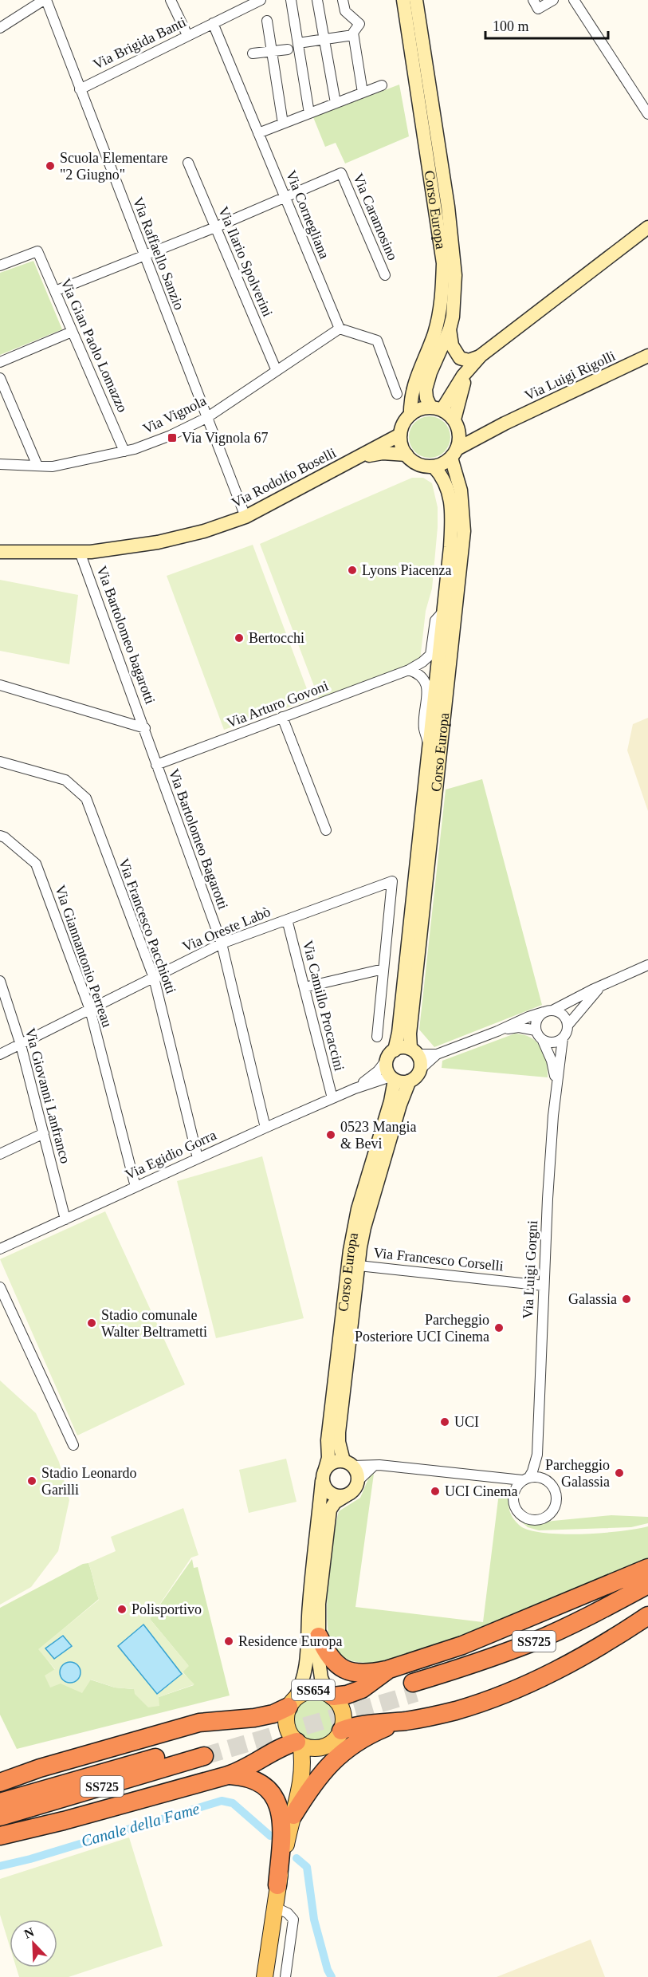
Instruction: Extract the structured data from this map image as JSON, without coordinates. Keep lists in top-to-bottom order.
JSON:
{
  "streets": {
    "highway": ["SS725"],
    "main road": [
      "Corso Europa",
      "Via Luigi Rigolli",
      "Via Rodolfo Boselli",
      "SS654"
    ],
    "street": [
      "Via Brigida Banti",
      "Via Cornegliana",
      "Via Caramosino",
      "Via Raffaello Sanzio",
      "Via Ilario Spolverini",
      "Via Gian Paolo Lomazzo",
      "Via Vignola",
      "Via Bartolomeo bagarotti",
      "Via Arturo Govoni",
      "Via Bartolomeo Bagarotti",
      "Via Francesco Pacchiotti",
      "Via Oreste Labò",
      "Via Giannantonio Perreau",
      "Via Camillo Procaccini",
      "Via Giovanni Lanfranco",
      "Via Egidio Gorra",
      "Via Francesco Corselli",
      "Via Luigi Gorgni"
    ]
  },
  "crossings": [
    ["Via Brigida Banti", "Via Cornegliana"],
    ["Via Brigida Banti", "Via Raffaello Sanzio"],
    ["Corso Europa", "Via Luigi Rigolli"],
    ["Corso Europa", "Via Rodolfo Boselli"],
    ["Corso Europa", "Via Arturo Govoni"],
    ["Corso Europa", "Via Egidio Gorra"],
    ["Corso Europa", "Via Francesco Corselli"],
    ["Corso Europa", "SS654"],
    ["Via Cornegliana", "Via Caramosino"],
    ["Via Cornegliana", "Via Vignola"],
    ["Via Raffaello Sanzio", "Via Vignola"],
    ["Via Raffaello Sanzio", "Via Rodolfo Boselli"],
    ["Via Ilario Spolverini", "Via Vignola"],
    ["Via Gian Paolo Lomazzo", "Via Vignola"],
    ["Via Luigi Rigolli", "Via Rodolfo Boselli"],
    ["Via Rodolfo Boselli", "Via Bartolomeo bagarotti"],
    ["Via Bartolomeo bagarotti", "Via Bartolomeo Bagarotti"],
    ["Via Arturo Govoni", "Via Bartolomeo Bagarotti"],
    ["Via Bartolomeo Bagarotti", "Via Oreste Labò"],
    ["Via Bartolomeo Bagarotti", "Via Egidio Gorra"],
    ["Via Francesco Pacchiotti", "Via Oreste Labò"],
    ["Via Francesco Pacchiotti", "Via Egidio Gorra"],
    ["Via Oreste Labò", "Via Giannantonio Perreau"],
    ["Via Oreste Labò", "Via Camillo Procaccini"],
    ["Via Oreste Labò", "Via Giovanni Lanfranco"],
    ["Via Giannantonio Perreau", "Via Egidio Gorra"],
    ["Via Camillo Procaccini", "Via Egidio Gorra"],
    ["Via Giovanni Lanfranco", "Via Egidio Gorra"],
    ["Via Francesco Corselli", "Via Luigi Gorgni"]
  ],
  "water": ["Canale della Fame"],
  "places": {
    "other": [
      "Scuola Elementare \"2 Giugno\"",
      "Lyons Piacenza",
      "Bertocchi",
      "0523 Mangia & Bevi",
      "Galassia",
      "Stadio comunale Walter Beltrametti",
      "Parcheggio Posteriore UCI Cinema",
      "UCI",
      "Parcheggio Galassia",
      "Stadio Leonardo Garilli",
      "UCI Cinema",
      "Polisportivo",
      "Residence Europa"
    ],
    "transit": ["Via Vignola 67"]
  },
  "scale_bar": "100 m",
  "north": "top left"
}
